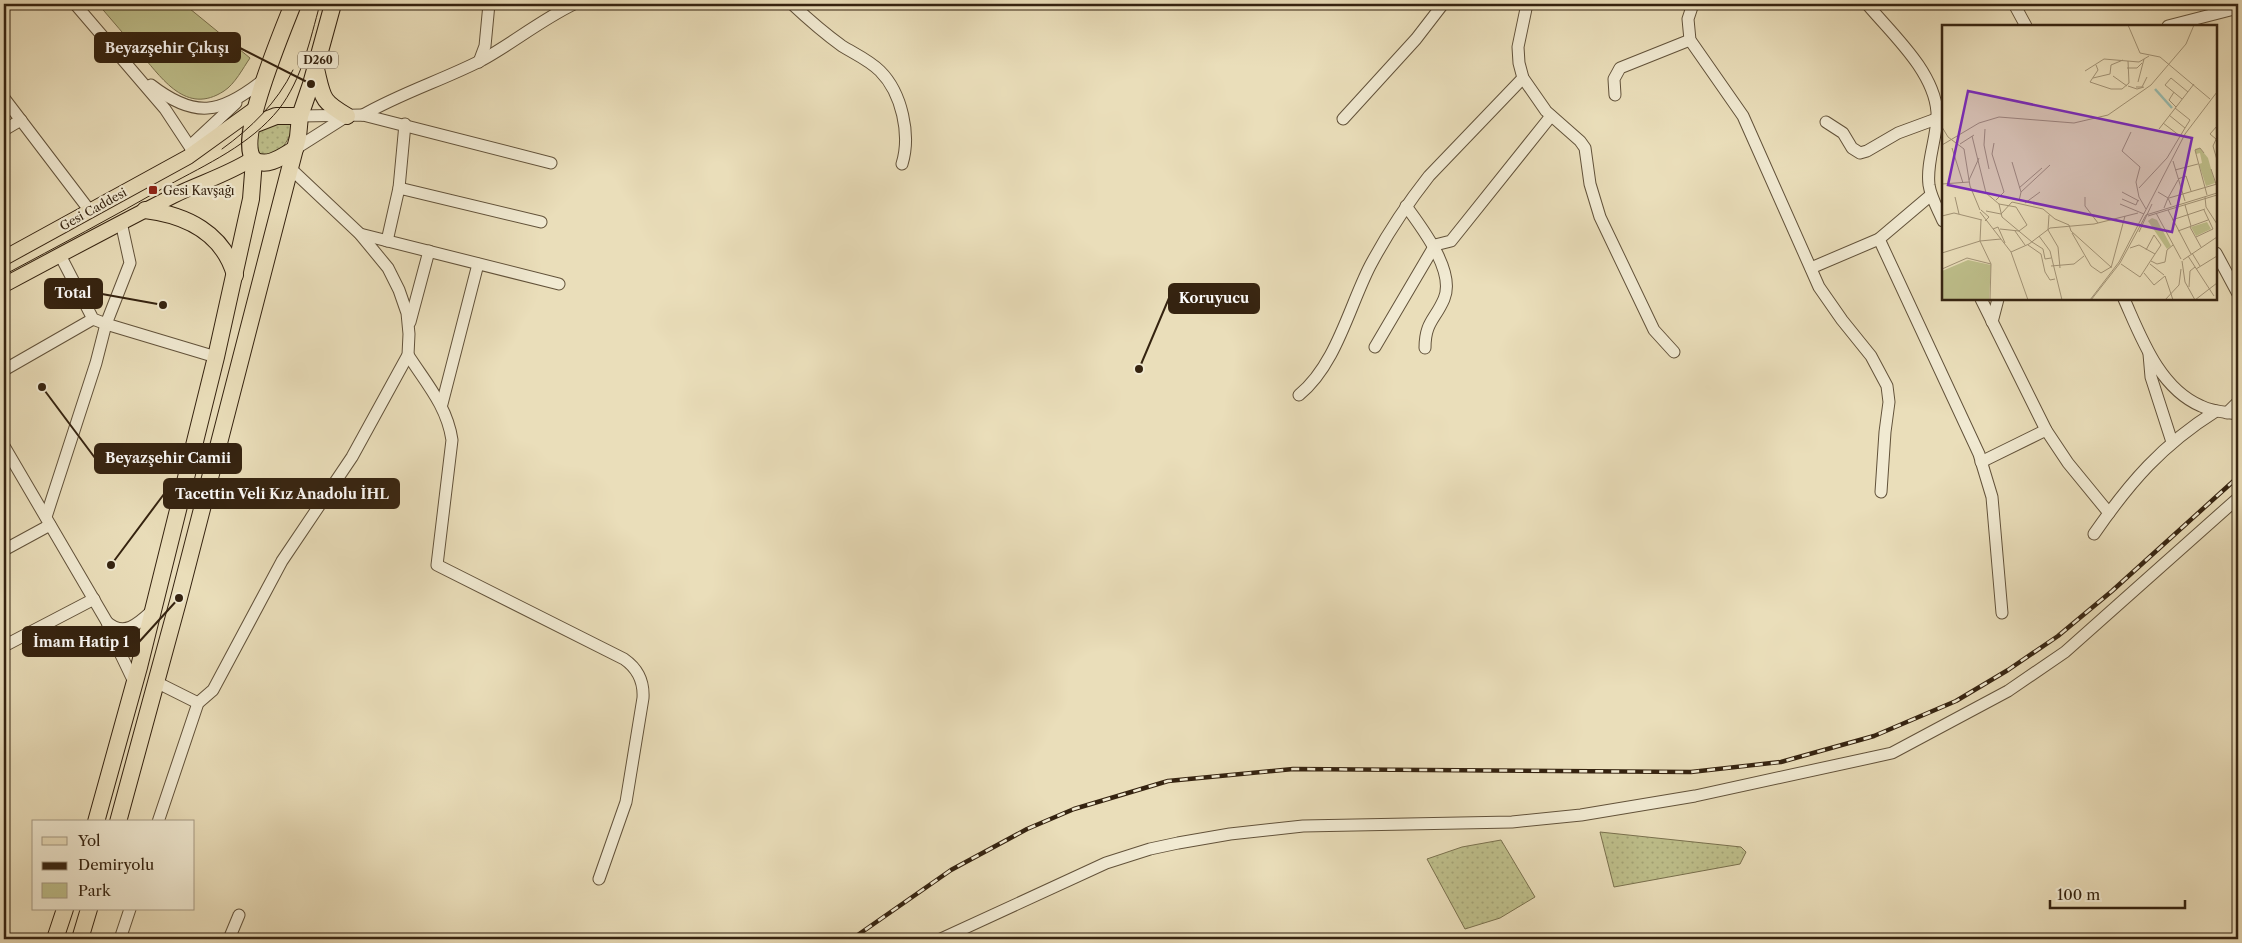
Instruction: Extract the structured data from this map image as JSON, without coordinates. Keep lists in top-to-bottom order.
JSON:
{
  "streets": {
    "highway": ["D260"],
    "main road": ["Gesi Caddesi"]
  },
  "places": {
    "other": [
      "Beyazşehir Çıkışı",
      "Total",
      "Koruyucu",
      "Beyazşehir Camii",
      "Tacettin Veli Kız Anadolu İHL",
      "İmam Hatip 1"
    ],
    "transit": ["Gesi Kavşağı"]
  },
  "legend": ["Yol", "Demiryolu", "Park"],
  "scale_bar": "100 m"
}
